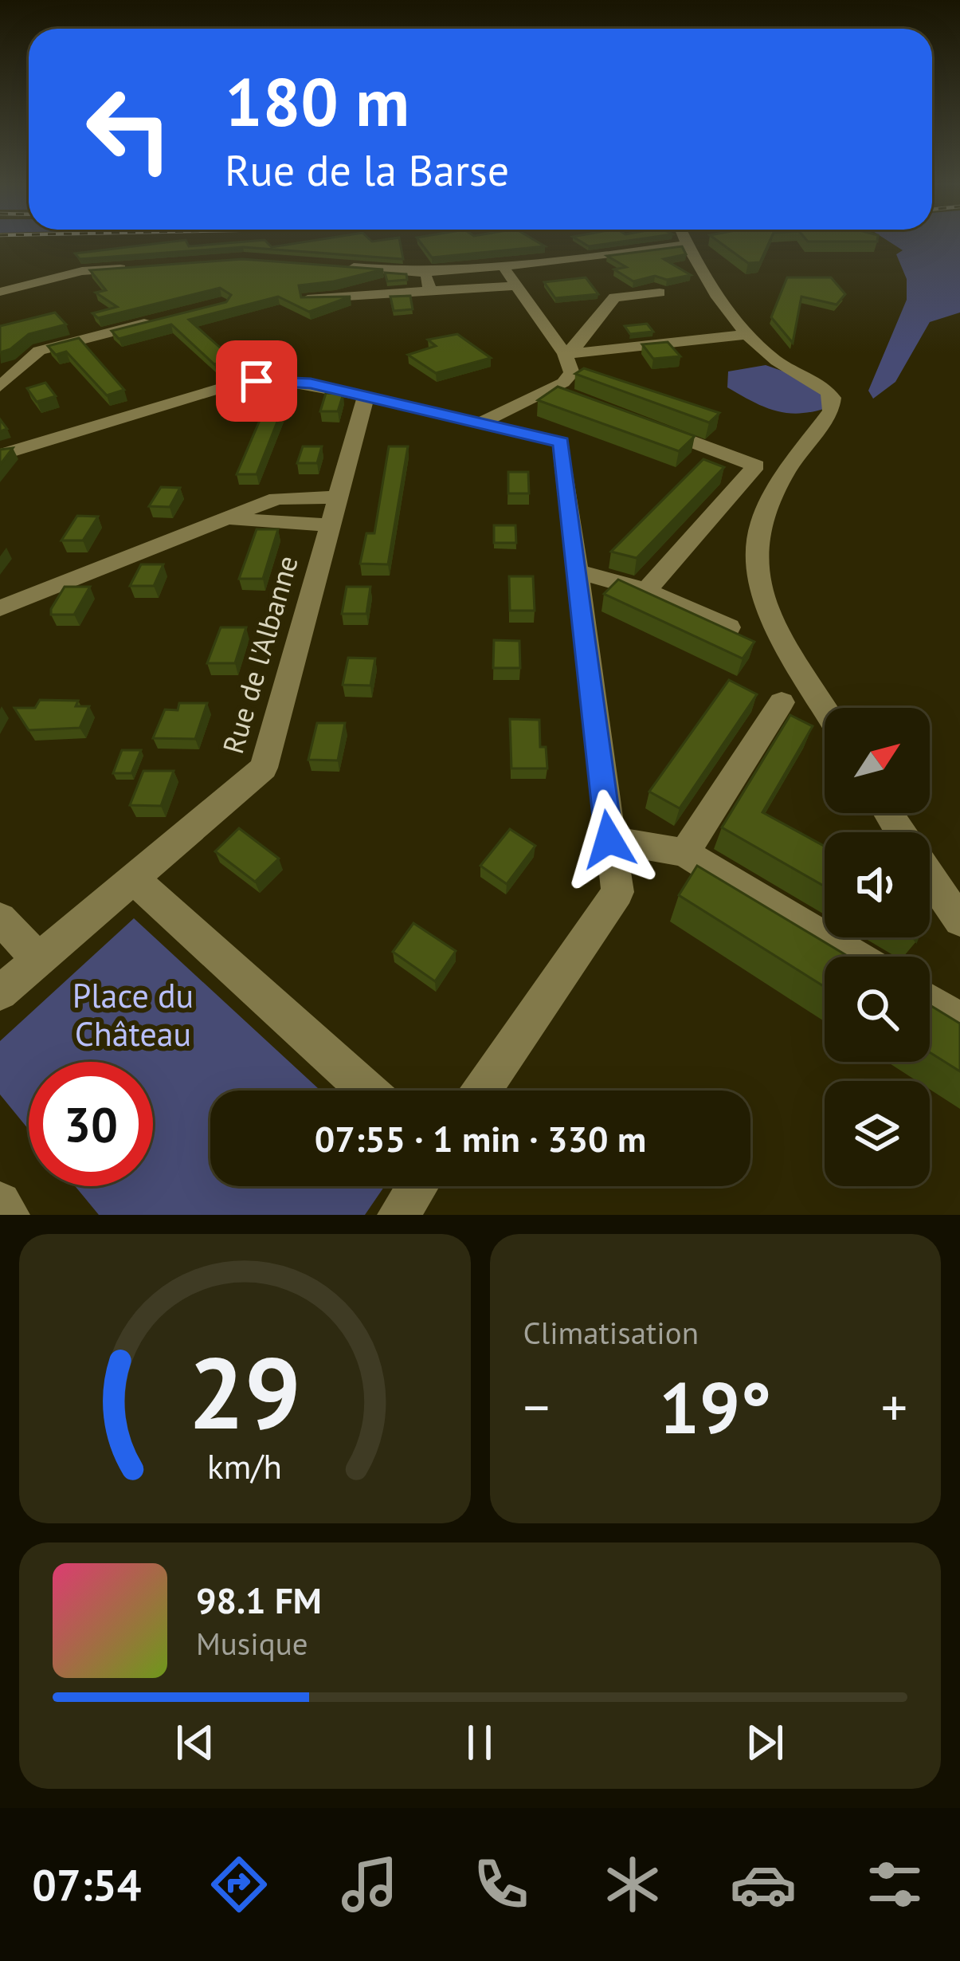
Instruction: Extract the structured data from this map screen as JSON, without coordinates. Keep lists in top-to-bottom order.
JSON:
{
  "streets": {
    "street": ["Rue de l'Albanne"]
  },
  "parks": ["Place du Château"],
  "north": "top right",
  "page": {
    "turn": ["180 m", "Rue de la Barse"],
    "limit": "30",
    "trip": "07:55 · 1 min · 330 m",
    "tile": "Climatisation",
    "heat": ["−", "19°", "+"],
    "song": ["98.1 FM", "Musique"],
    "tabs": "07:54",
    "gauge": ["29", "km/h"]
  }
}
